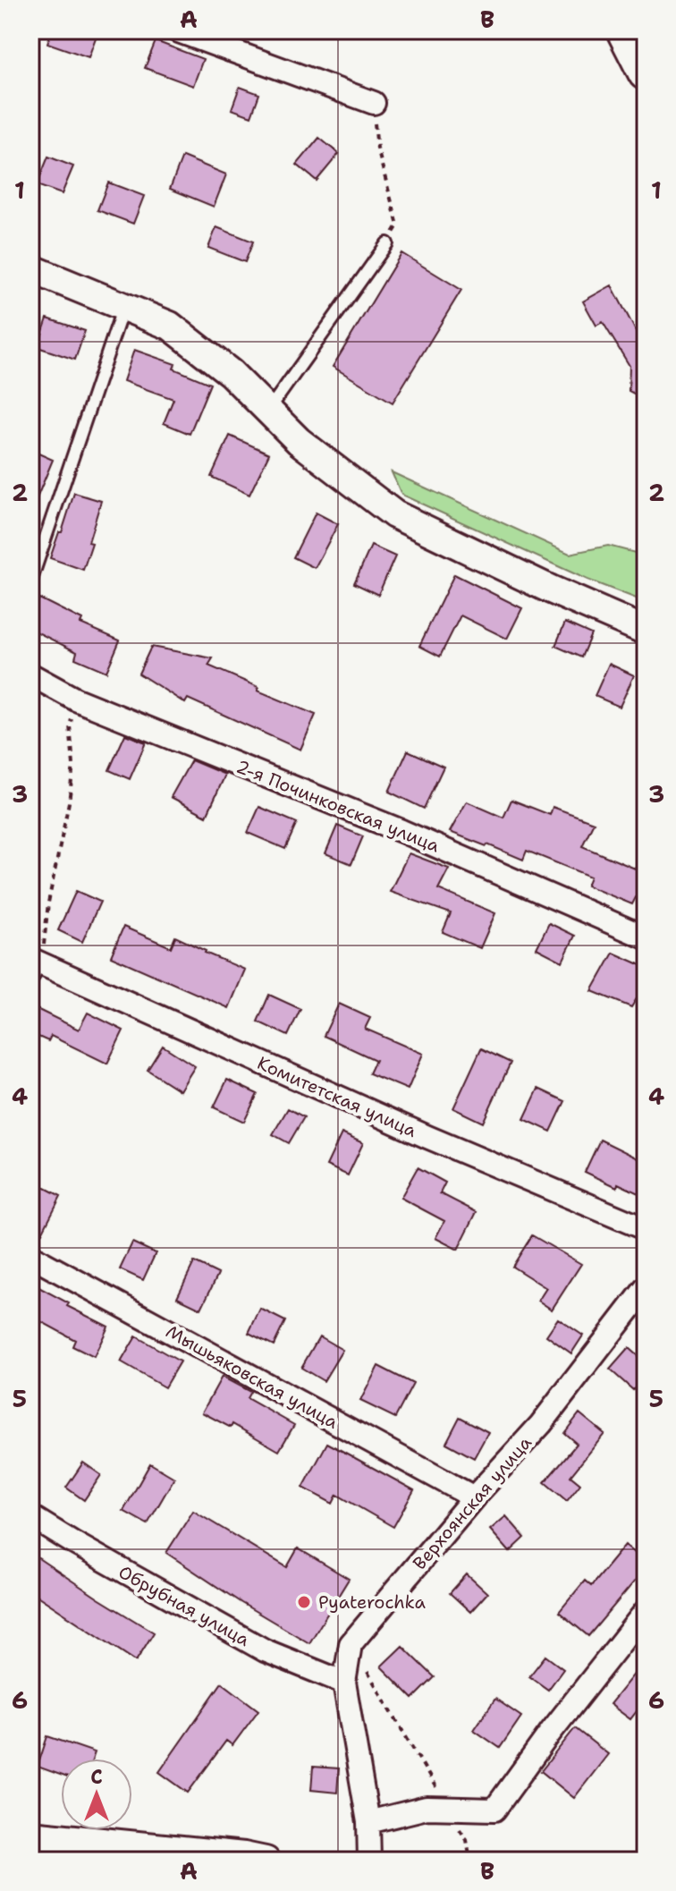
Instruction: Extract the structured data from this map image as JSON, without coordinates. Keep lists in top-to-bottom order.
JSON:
{
  "streets": {
    "street": [
      "2-я Починковская улица",
      "Комитетская улица",
      "Мышьяковская улица",
      "Верхоянская улица",
      "Обрубная улица"
    ]
  },
  "crossings": [
    ["Мышьяковская улица", "Верхоянская улица"]
  ],
  "places": ["Pyaterochka"],
  "north": "top",
  "grid": {
    "columns": ["A", "B"],
    "rows": [
      "1",
      "2",
      "3",
      "4",
      "5",
      "6"
    ]
  }
}
